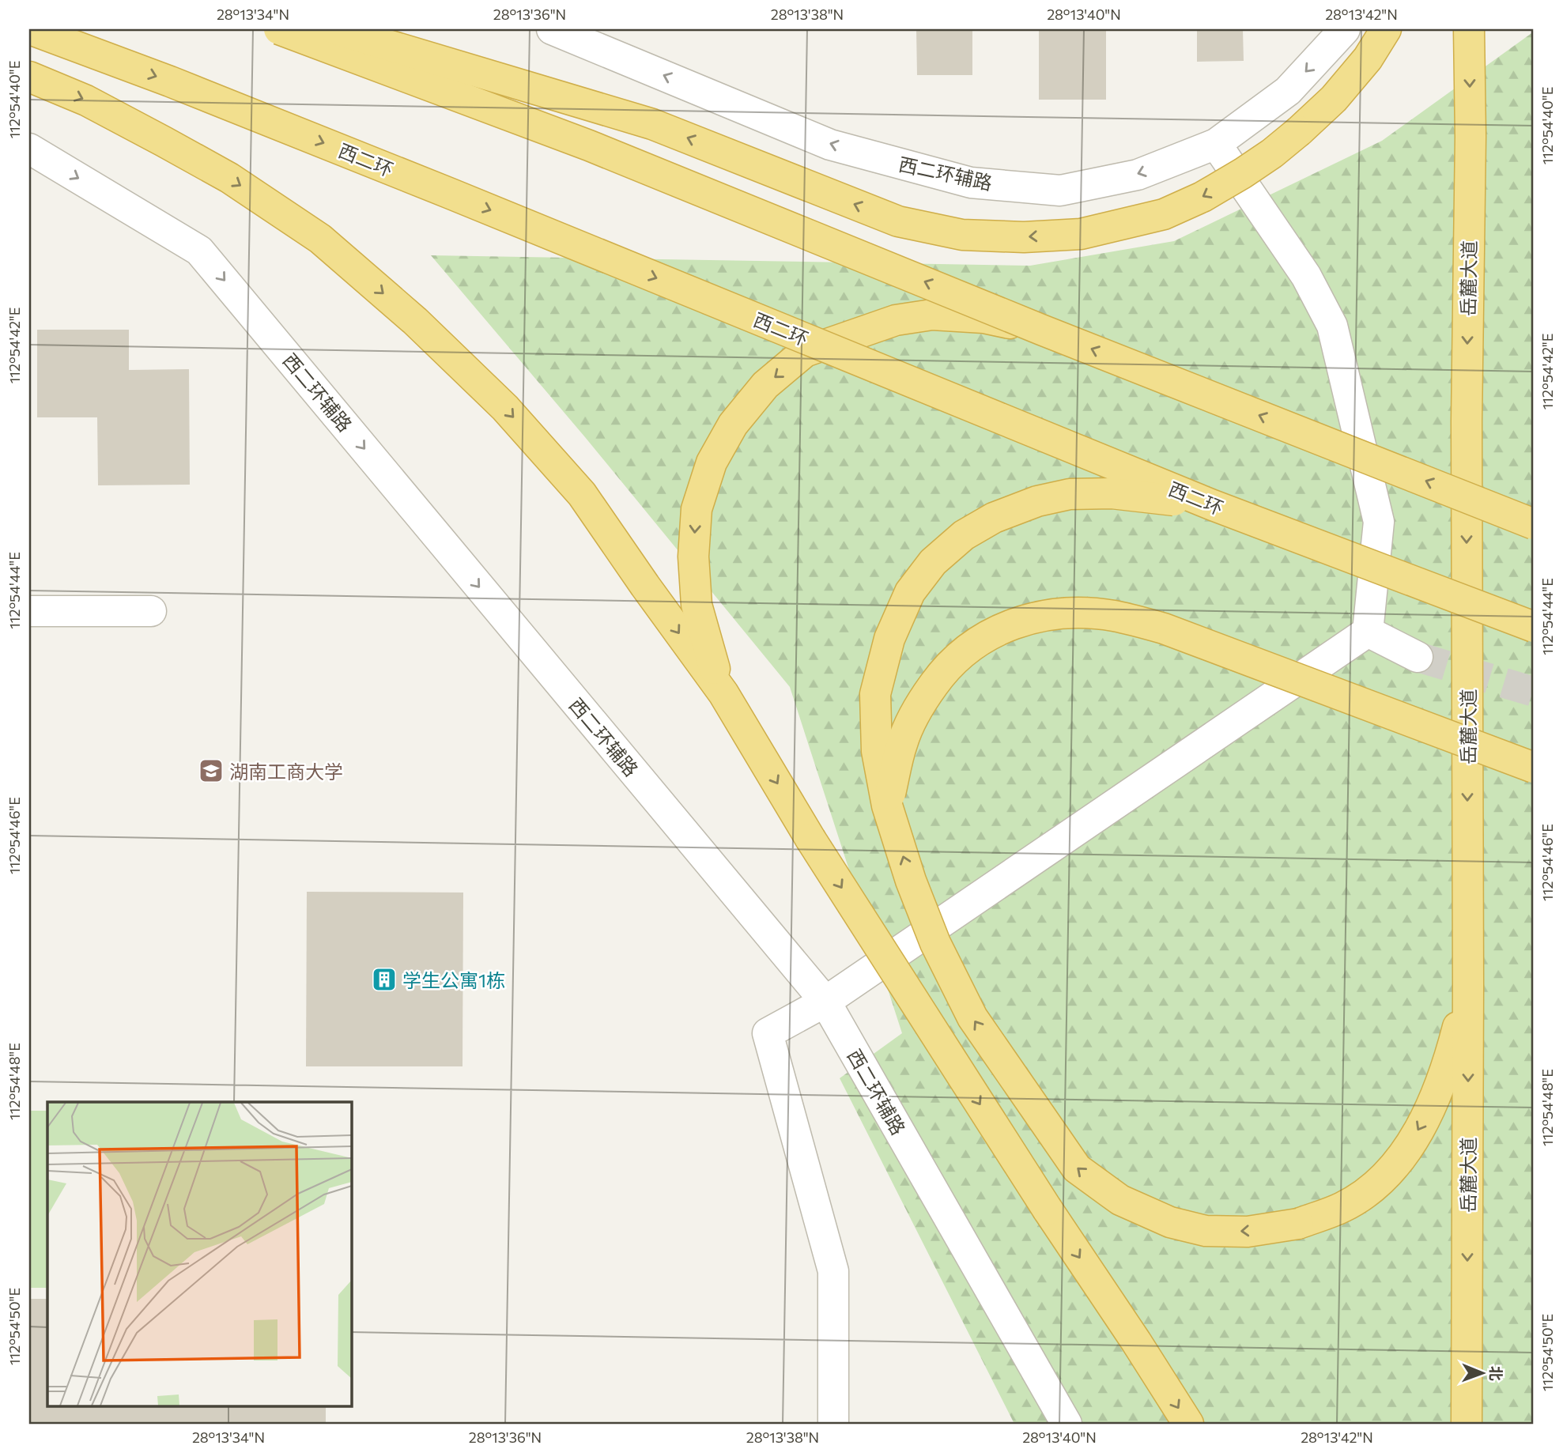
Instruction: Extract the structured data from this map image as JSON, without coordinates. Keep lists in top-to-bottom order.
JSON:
{
  "streets": {
    "highway": ["西二环", "岳麓大道"],
    "street": ["西二环辅路"]
  },
  "one_way": ["岳麓大道"],
  "places": {
    "school or university": ["湖南工商大学"],
    "building": ["学生公寓1栋"]
  },
  "north": "right",
  "coordinates": [
    "28°13'34\"N",
    "28°13'36\"N",
    "28°13'38\"N",
    "28°13'40\"N",
    "28°13'42\"N",
    "112°54'40\"E",
    "112°54'42\"E",
    "112°54'44\"E",
    "112°54'46\"E",
    "112°54'48\"E",
    "112°54'50\"E"
  ]
}
